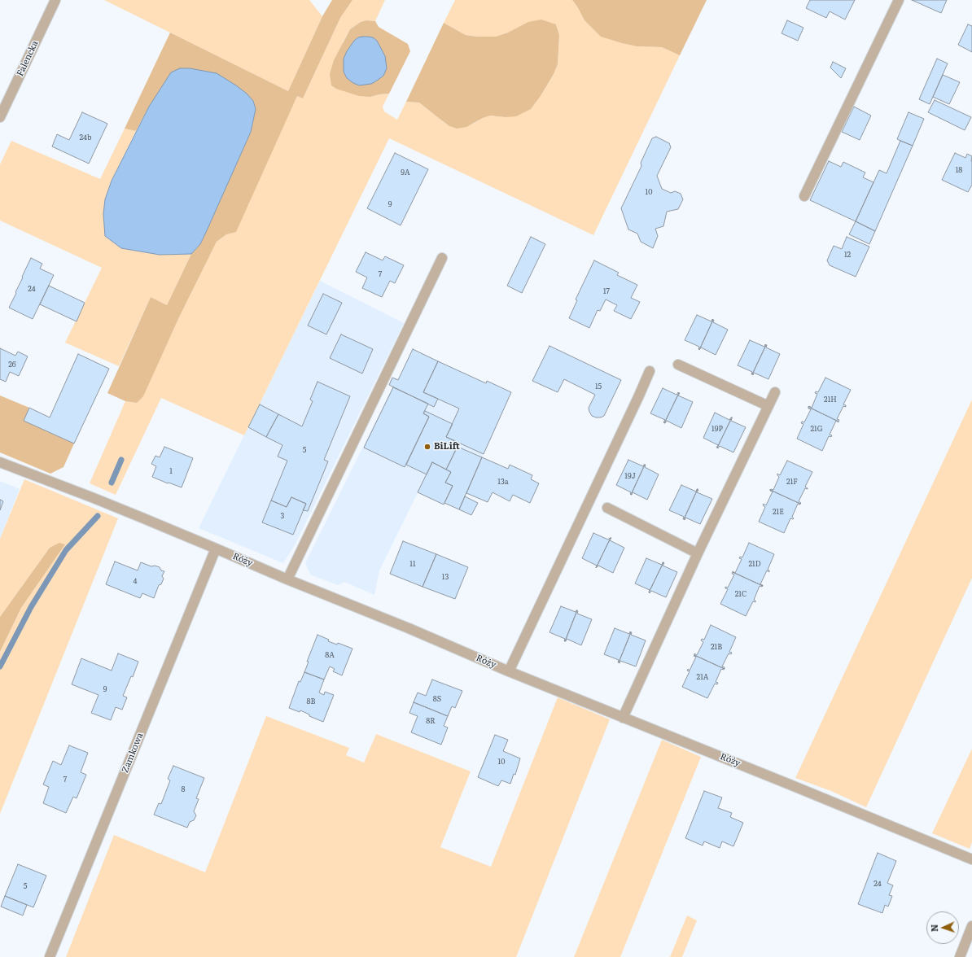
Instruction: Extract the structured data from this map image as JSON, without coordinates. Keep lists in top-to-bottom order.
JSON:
{
  "streets": {
    "street": ["Falencka", "Róży", "Zamkowa"]
  },
  "crossings": [
    ["Róży", "Zamkowa"]
  ],
  "places": ["BiLift"],
  "house_numbers": [
    "24b",
    "18",
    "9A",
    "10",
    "9",
    "12",
    "7",
    "24",
    "17",
    "26",
    "15",
    "21H",
    "19P",
    "21G",
    "5",
    "1",
    "19J",
    "13a",
    "21F",
    "21E",
    "3",
    "11",
    "21D",
    "13",
    "4",
    "21C",
    "21B",
    "8A",
    "21A",
    "9",
    "8S",
    "8B",
    "8R",
    "10",
    "7",
    "8",
    "24",
    "5"
  ],
  "north": "left"
}
